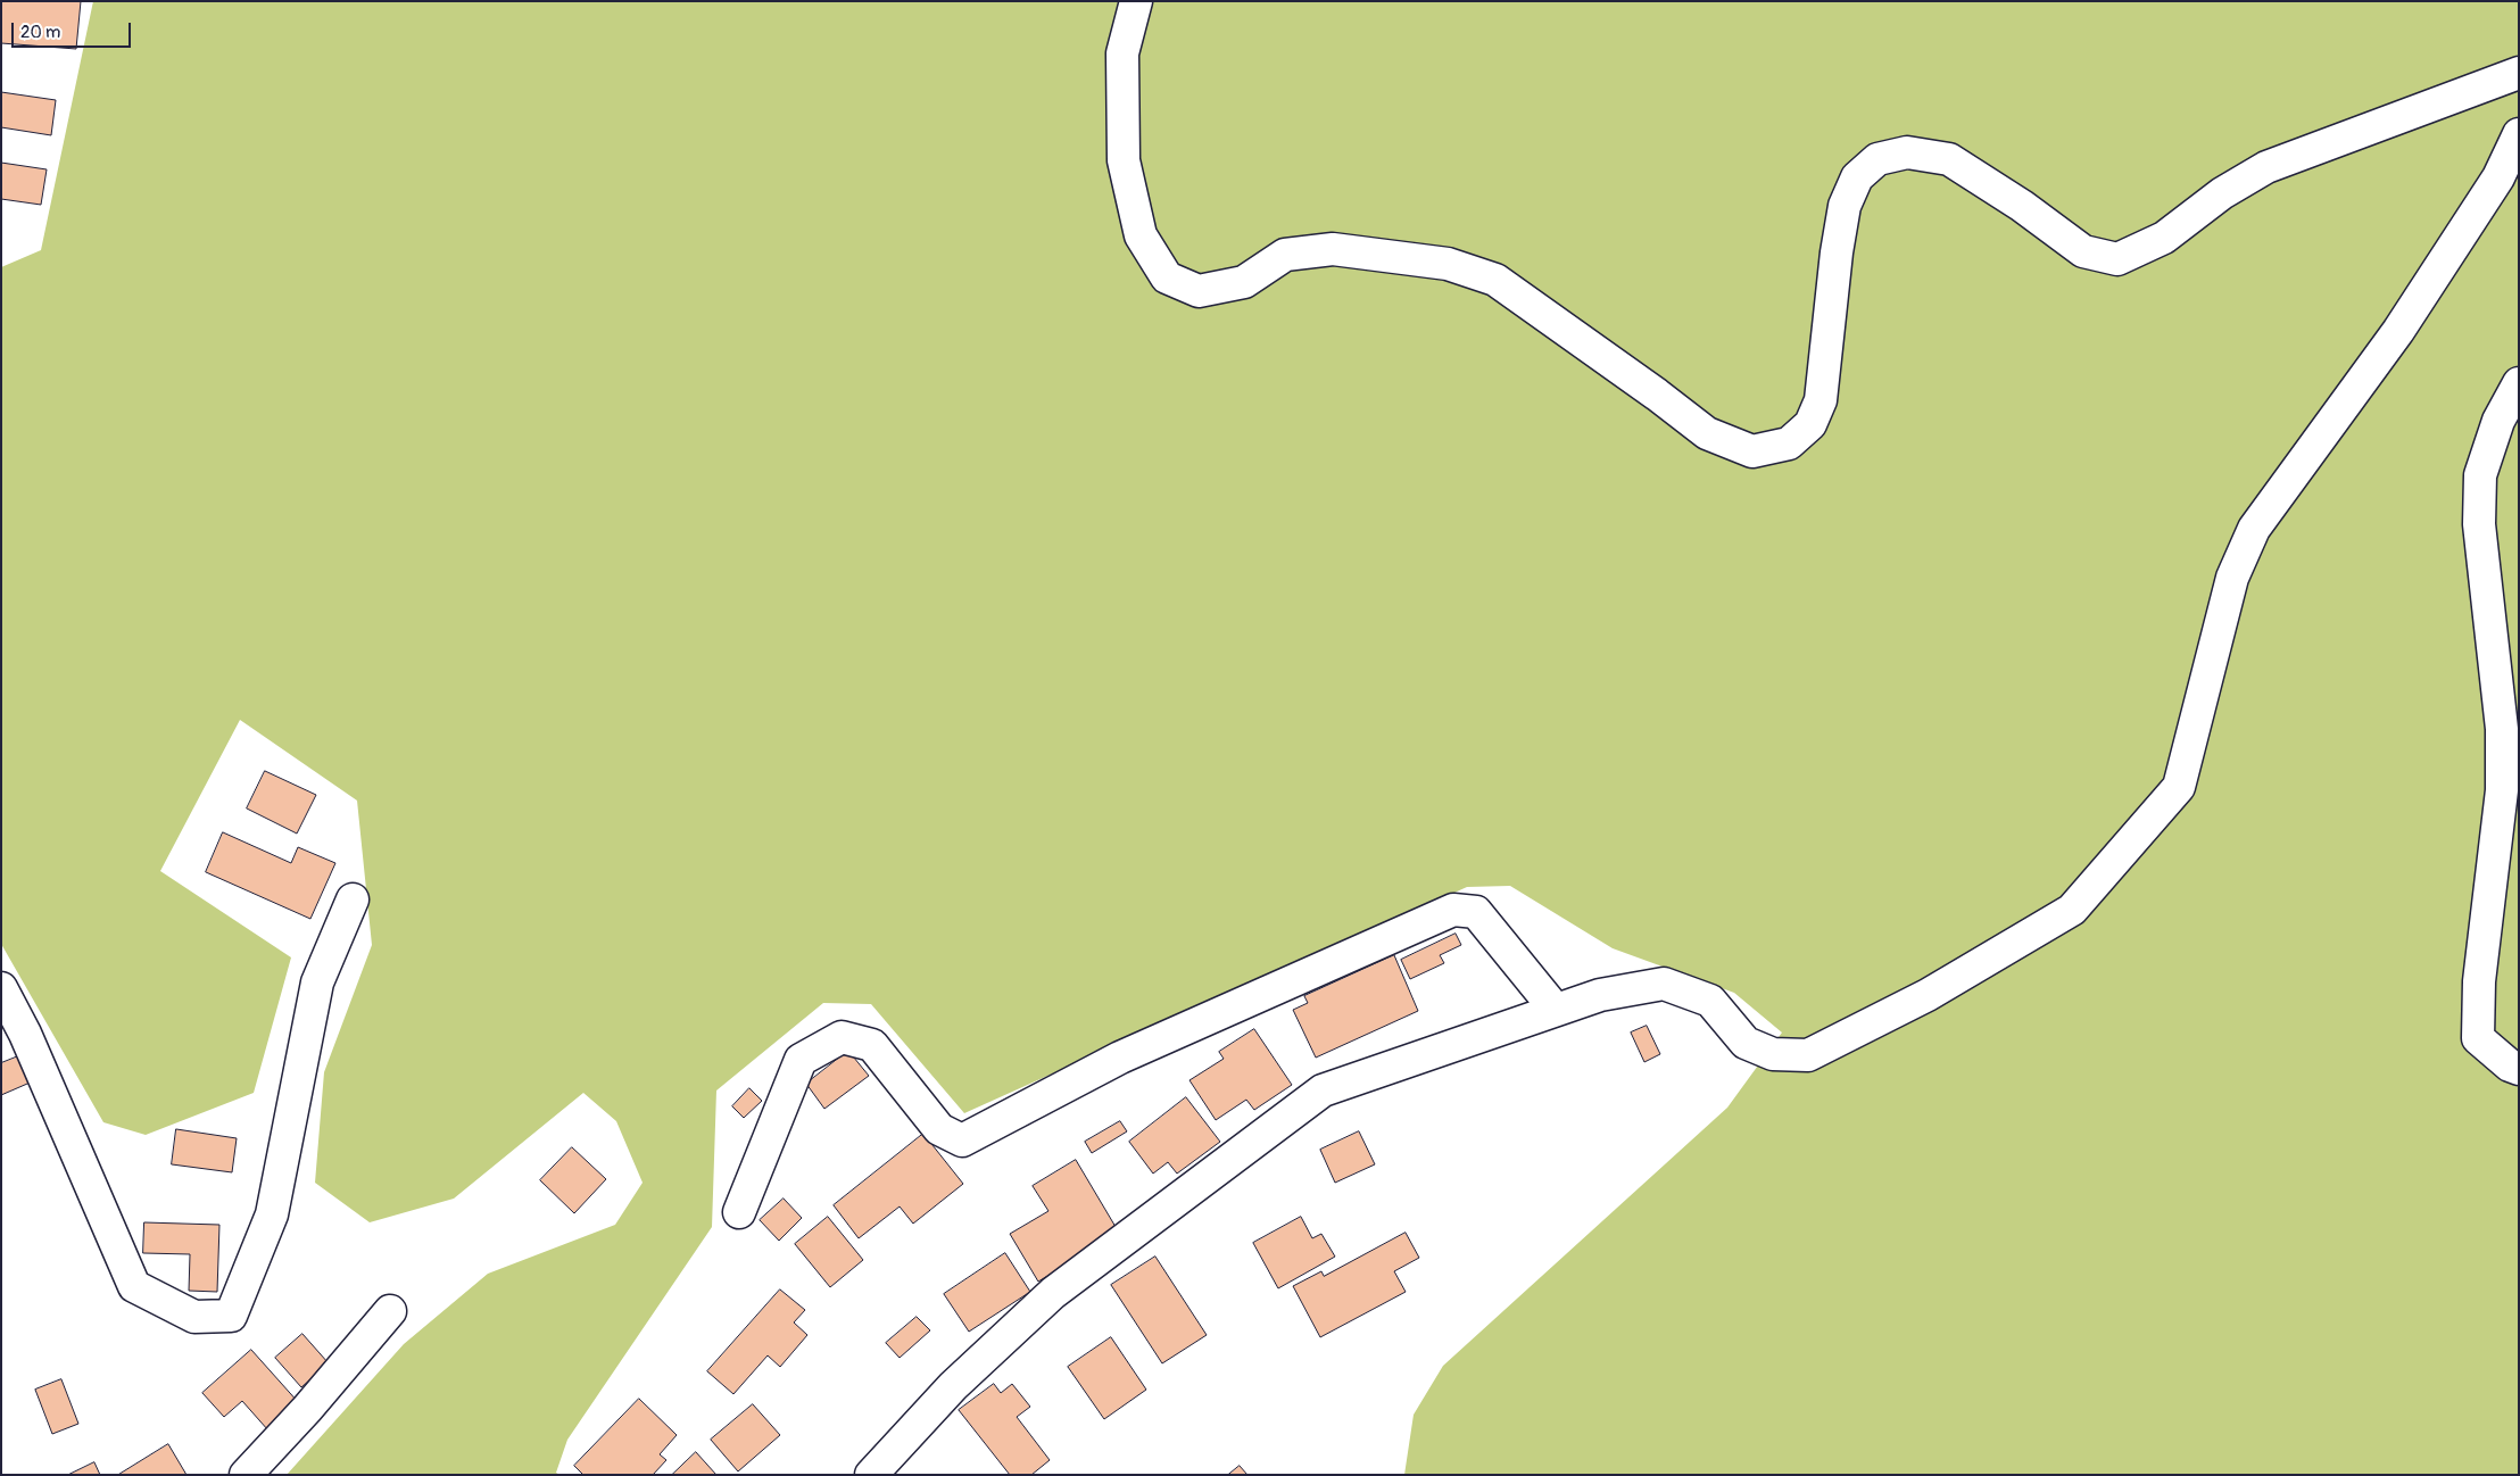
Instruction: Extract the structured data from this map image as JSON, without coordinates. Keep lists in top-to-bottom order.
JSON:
{
  "scale_bar": "20 m"
}
